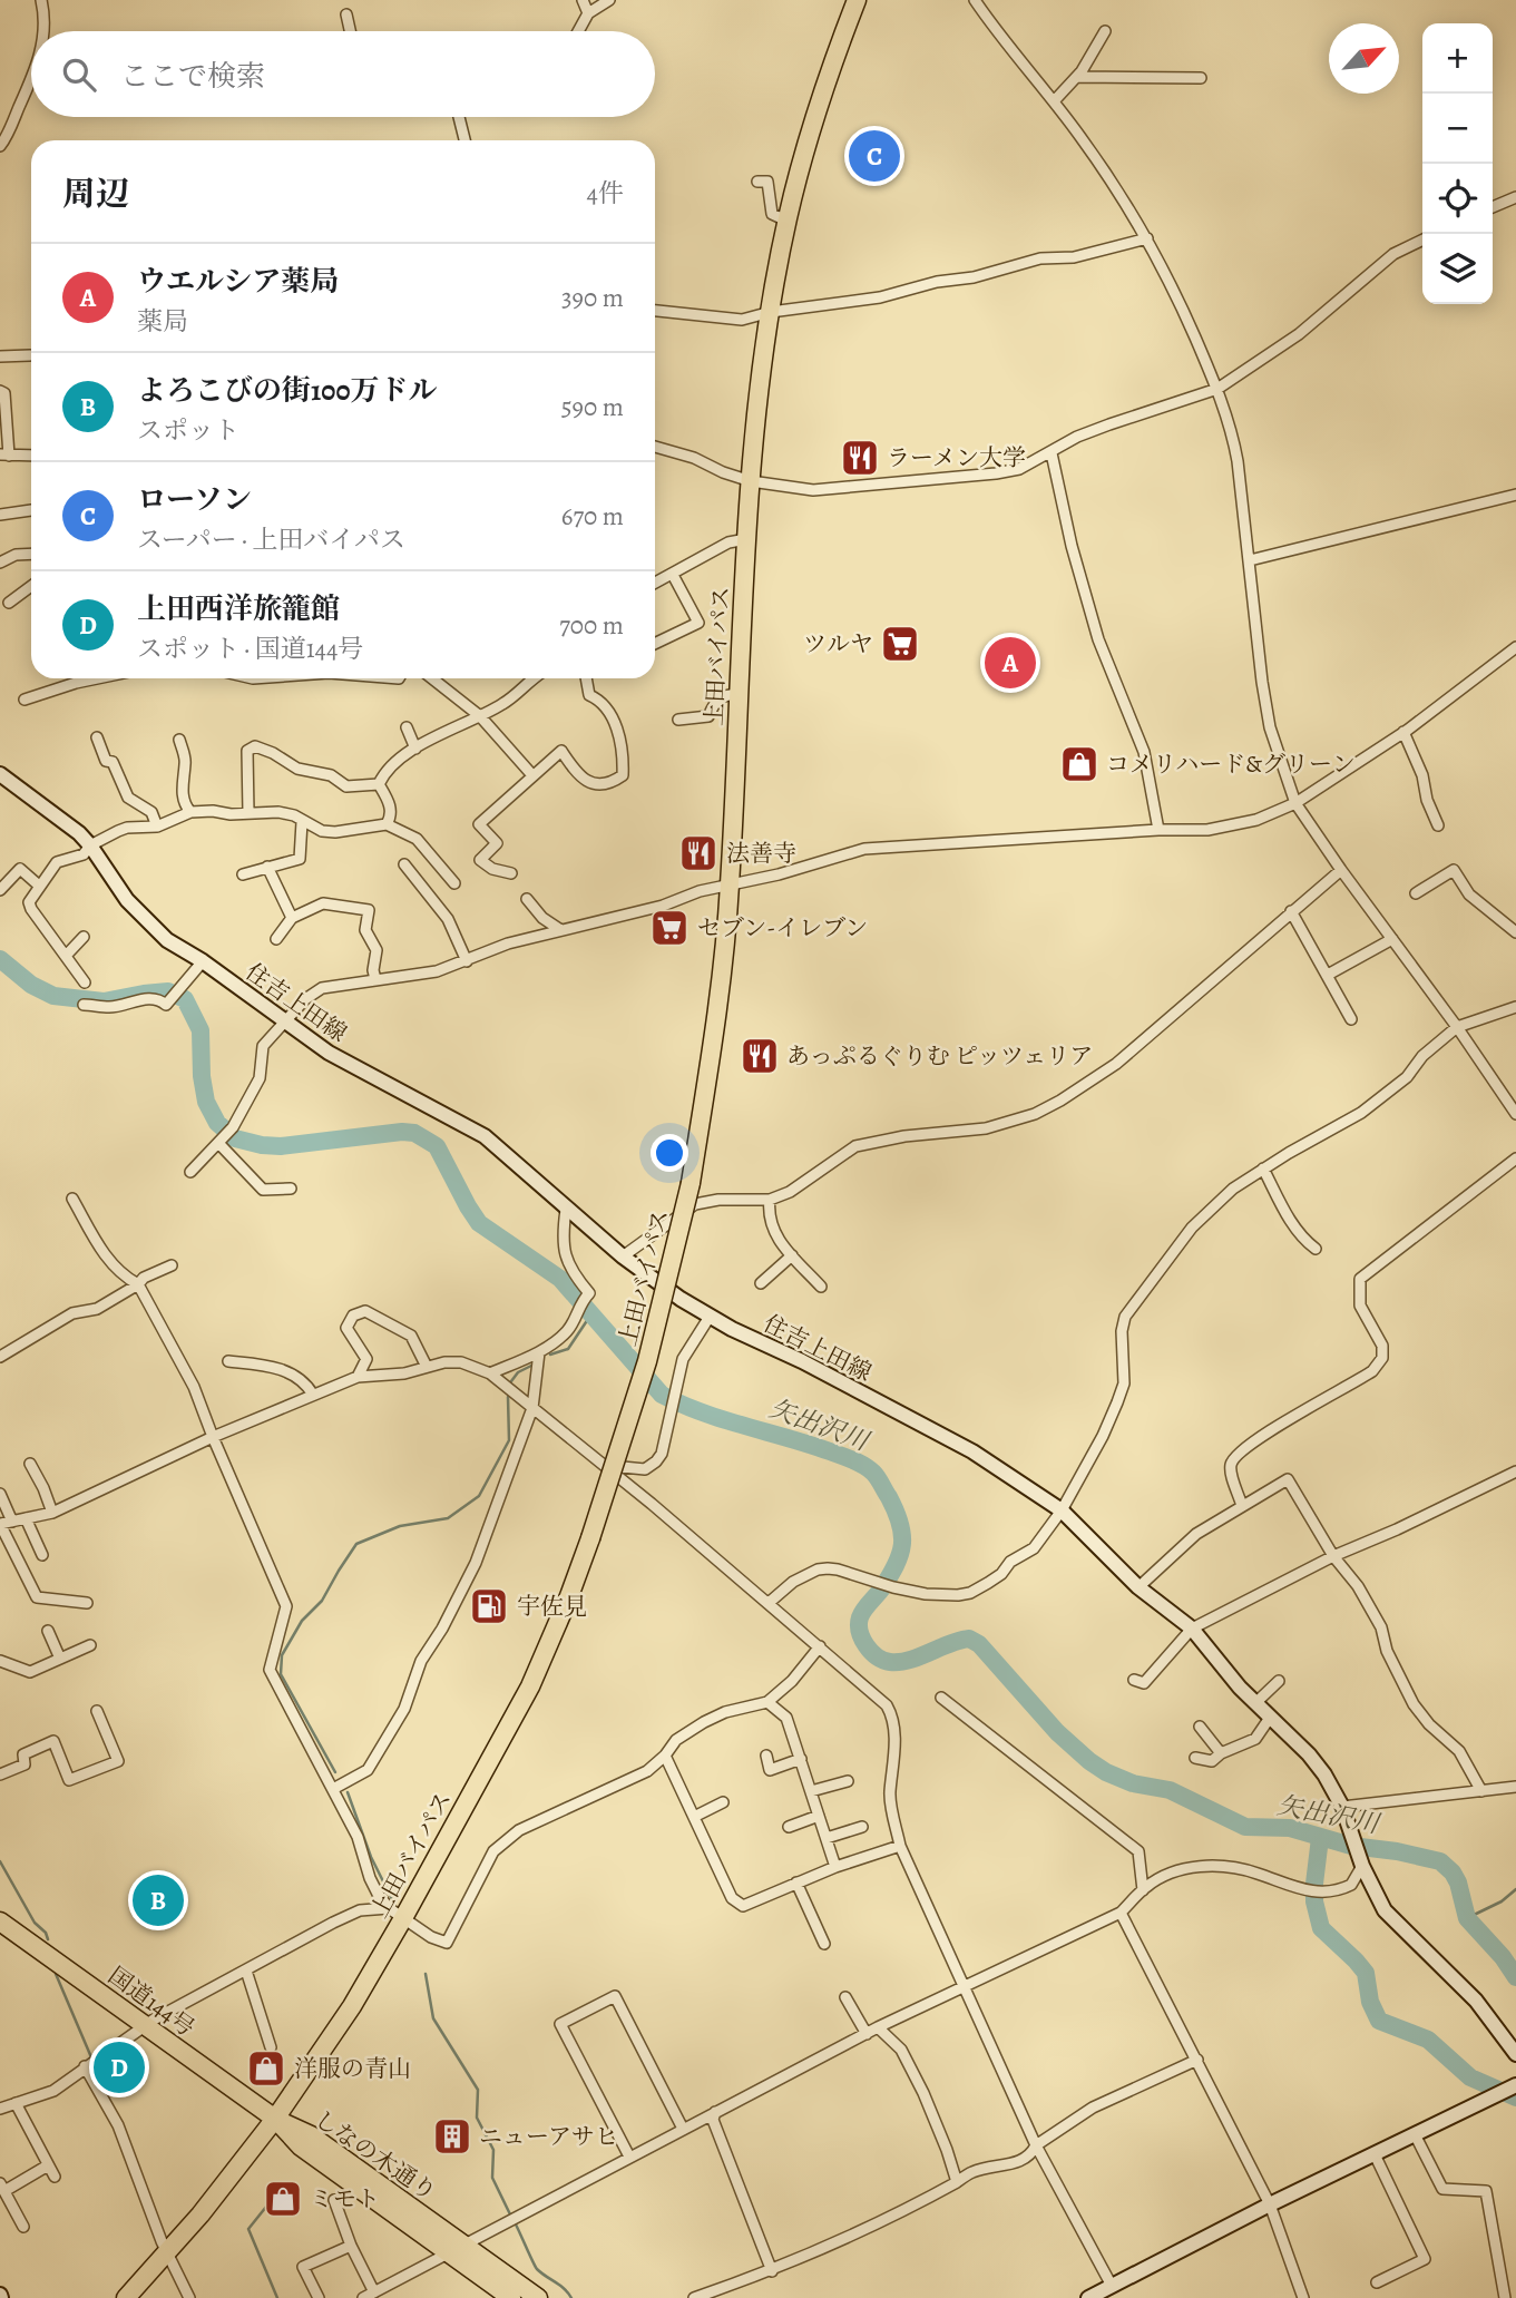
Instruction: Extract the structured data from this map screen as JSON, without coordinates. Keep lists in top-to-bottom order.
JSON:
{
  "streets": {
    "highway": ["上田バイパス", "国道144号", "しなの木通り"],
    "main road": ["住吉上田線"]
  },
  "crossings": [
    ["上田バイパス", "国道144号"],
    ["上田バイパス", "しなの木通り"],
    ["国道144号", "しなの木通り"]
  ],
  "water": ["矢出沢川"],
  "places": {
    "restaurant": ["ラーメン大学", "法善寺", "あっぷるぐりむ ピッツェリア"],
    "supermarket": ["ツルヤ", "セブン-イレブン"],
    "shop": ["コメリハード&グリーン", "洋服の青山", "ミモト"],
    "fuel station": ["宇佐見"],
    "building": ["ニューアサヒ"]
  },
  "north": "top right",
  "page": {
    "map_buttons": ["+", "−"],
    "search": "ここで検索",
    "pins": [
      "C",
      "A",
      "B",
      "D"
    ],
    "heading": ["周辺", "4件"],
    "list": [
      {
        "mark": "A",
        "name": "ウエルシア薬局",
        "note": "薬局",
        "value": "390 m"
      },
      {
        "mark": "B",
        "name": "よろこびの街100万ドル",
        "note": "スポット",
        "value": "590 m"
      },
      {
        "mark": "C",
        "name": "ローソン",
        "note": "スーパー · 上田バイパス",
        "value": "670 m"
      },
      {
        "mark": "D",
        "name": "上田西洋旅籠館",
        "note": "スポット · 国道144号",
        "value": "700 m"
      }
    ]
  }
}
